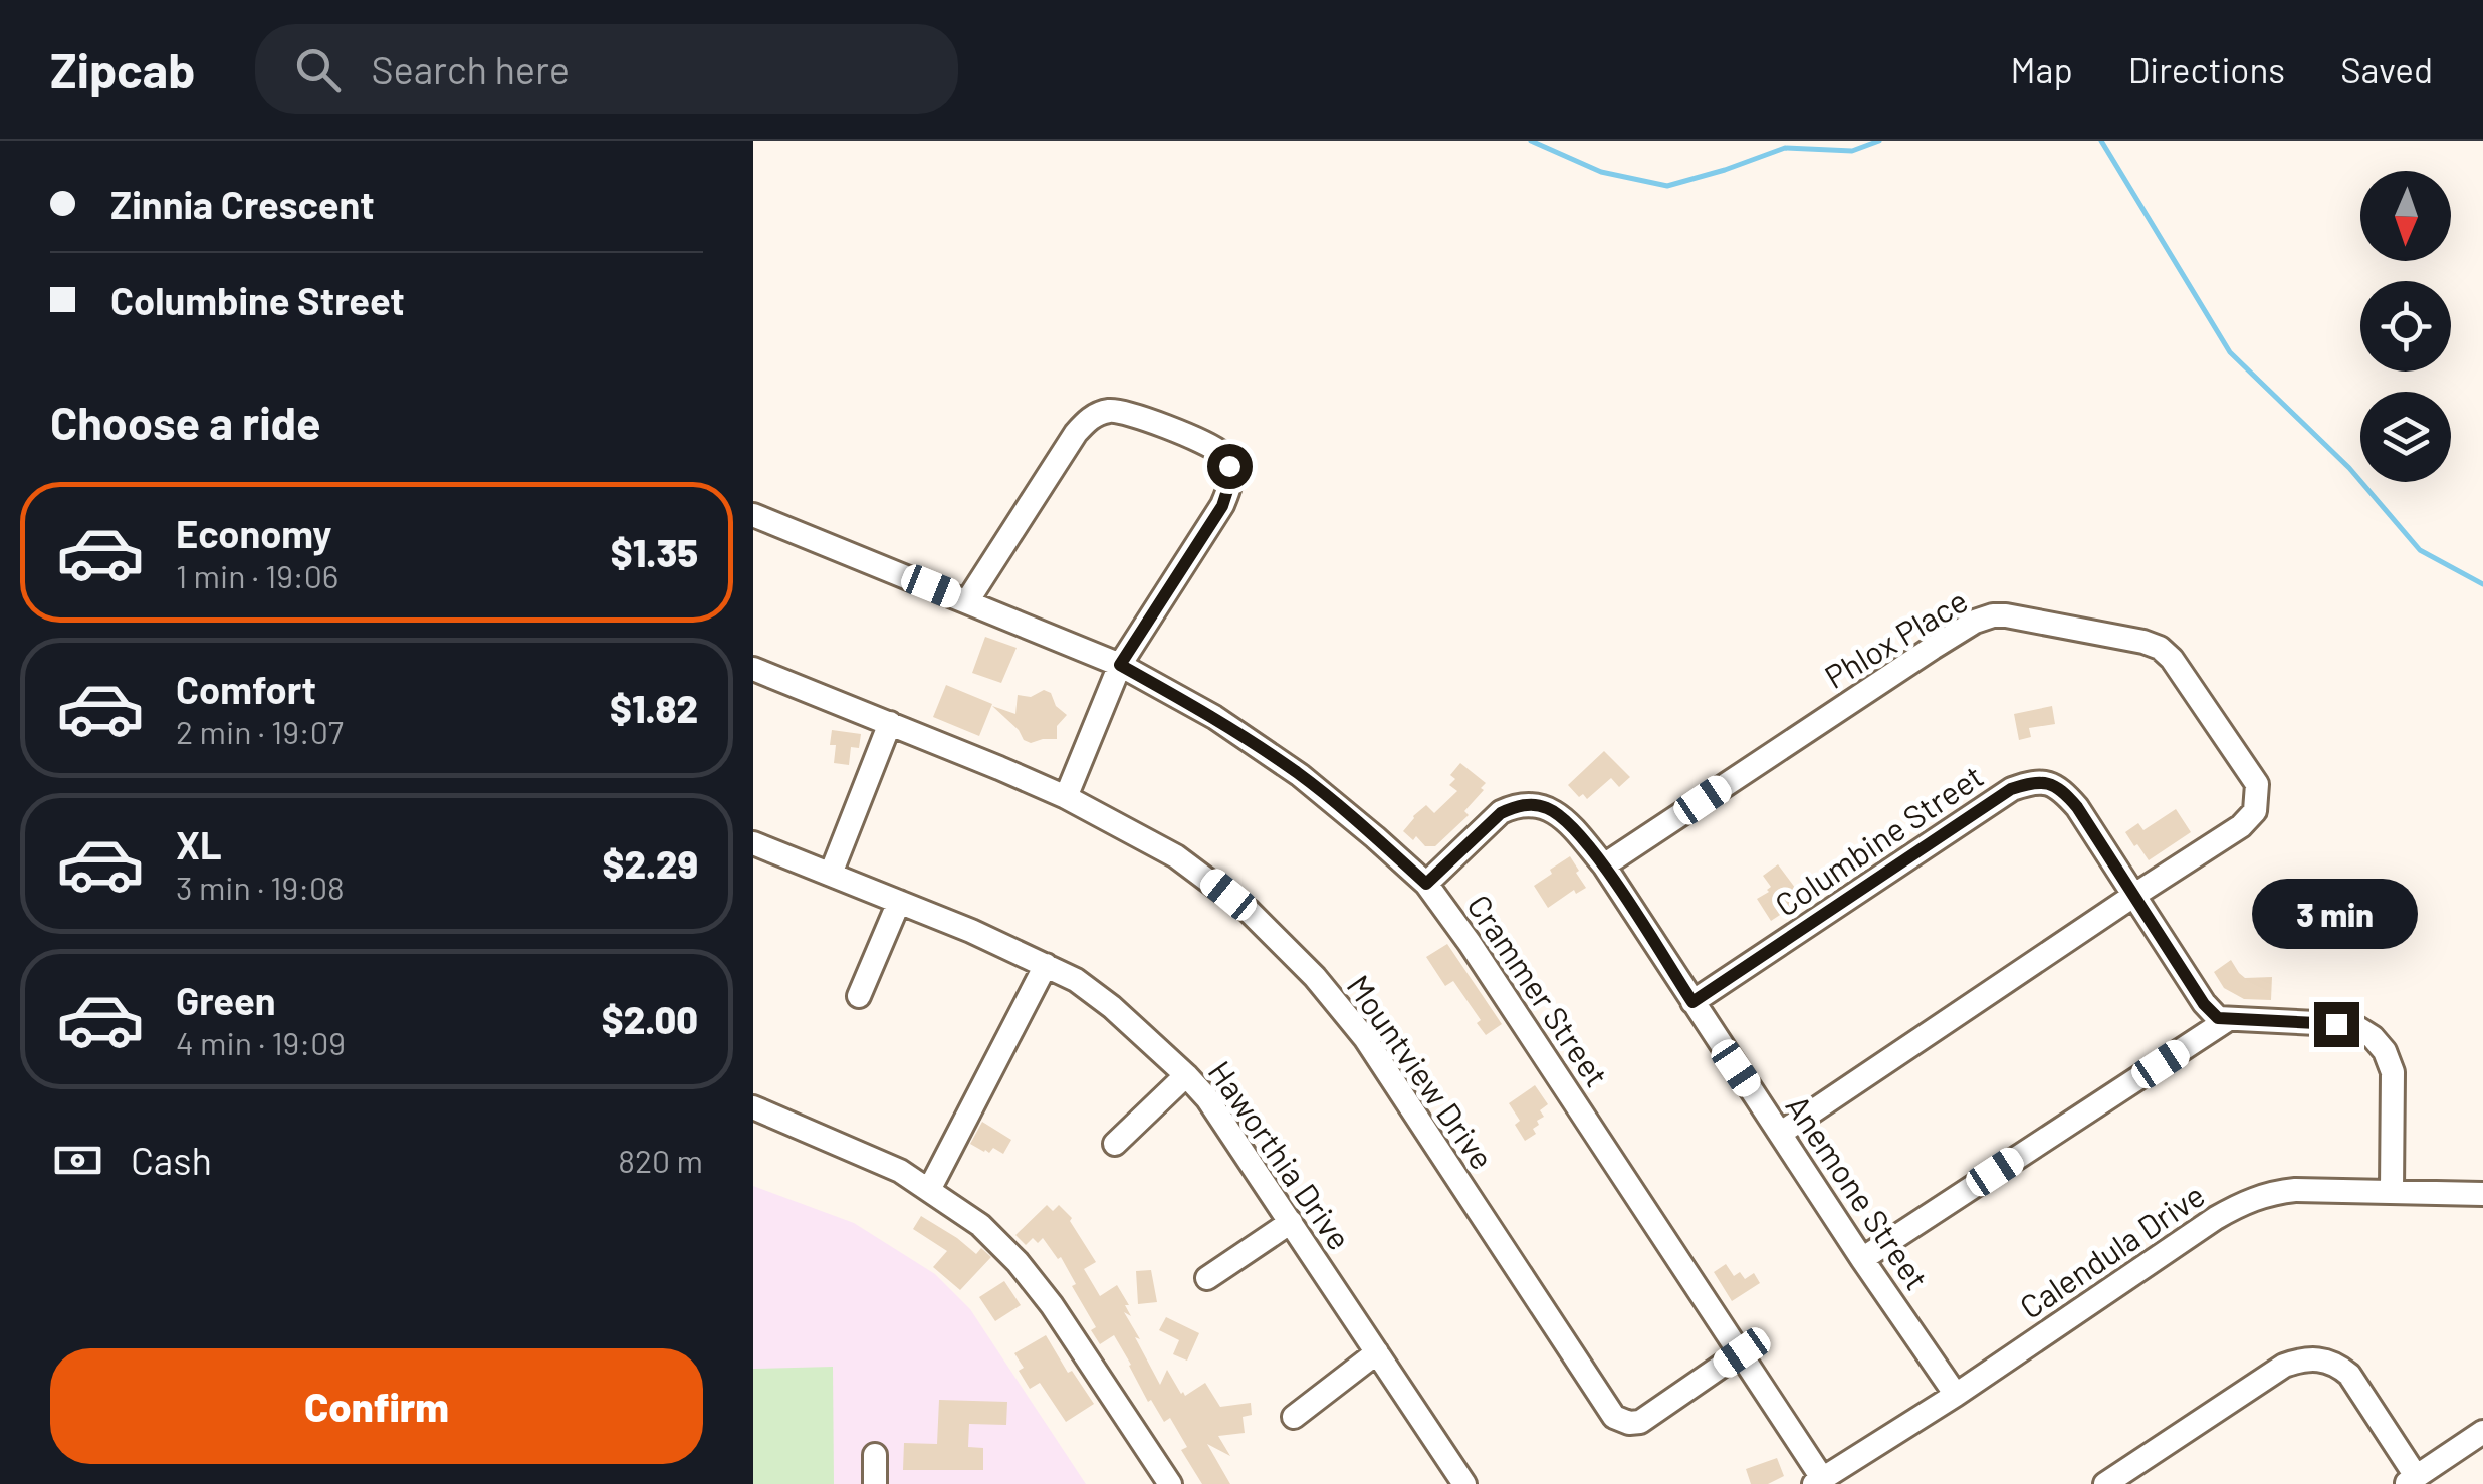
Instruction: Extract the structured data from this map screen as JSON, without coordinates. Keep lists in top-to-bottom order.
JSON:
{
  "streets": {
    "street": [
      "Phlox Place",
      "Columbine Street",
      "Crammer Street",
      "Mountview Drive",
      "Haworthia Drive",
      "Anemone Street",
      "Calendula Drive"
    ]
  },
  "crossings": [
    ["Phlox Place", "Columbine Street"],
    ["Phlox Place", "Anemone Street"],
    ["Columbine Street", "Anemone Street"],
    ["Crammer Street", "Mountview Drive"],
    ["Crammer Street", "Anemone Street"],
    ["Crammer Street", "Calendula Drive"],
    ["Anemone Street", "Calendula Drive"]
  ],
  "north": "bottom",
  "page": {
    "header": "Zipcab",
    "search": "Search here",
    "nav": ["Map", "Directions", "Saved"],
    "banner": ["Zinnia Crescent", "Columbine Street"],
    "heading": "Choose a ride",
    "list": [
      {
        "name": "Economy",
        "note": "1 min · 19:06",
        "value": "$1.35"
      },
      {
        "name": "Comfort",
        "note": "2 min · 19:07",
        "value": "$1.82"
      },
      {
        "name": "XL",
        "note": "3 min · 19:08",
        "value": "$2.29"
      },
      {
        "name": "Green",
        "note": "4 min · 19:09",
        "value": "$2.00"
      }
    ],
    "bubble": "3 min",
    "pay": ["Cash", "820 m"],
    "buttons": "Confirm"
  }
}
